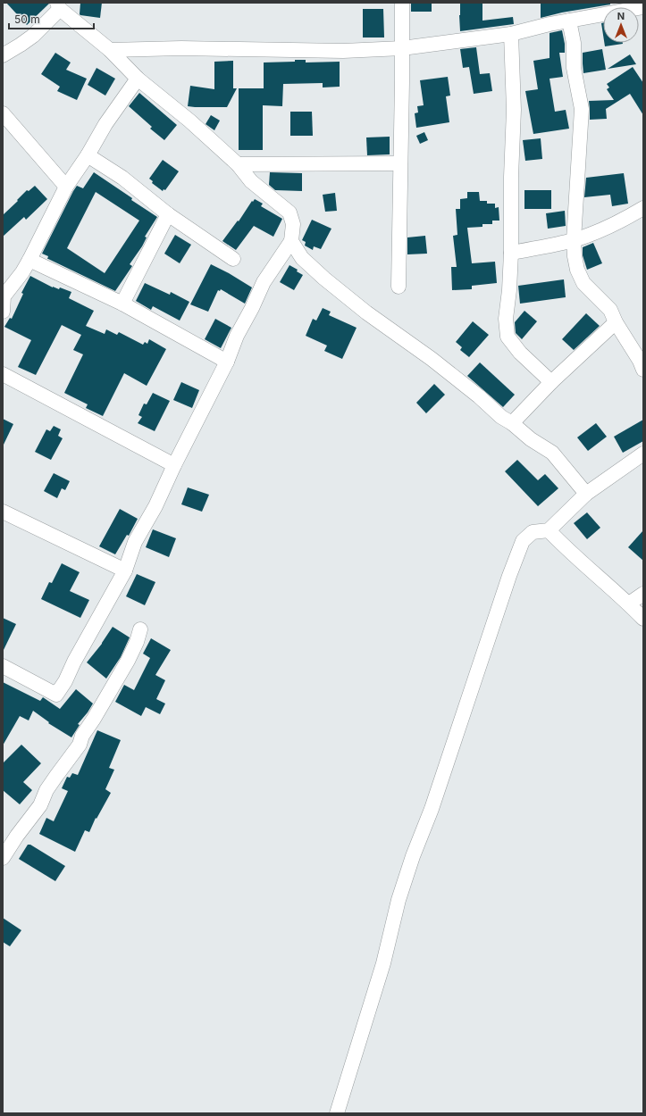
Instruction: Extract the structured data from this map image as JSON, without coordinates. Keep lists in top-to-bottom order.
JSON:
{
  "scale_bar": "50 m",
  "north": "top"
}
